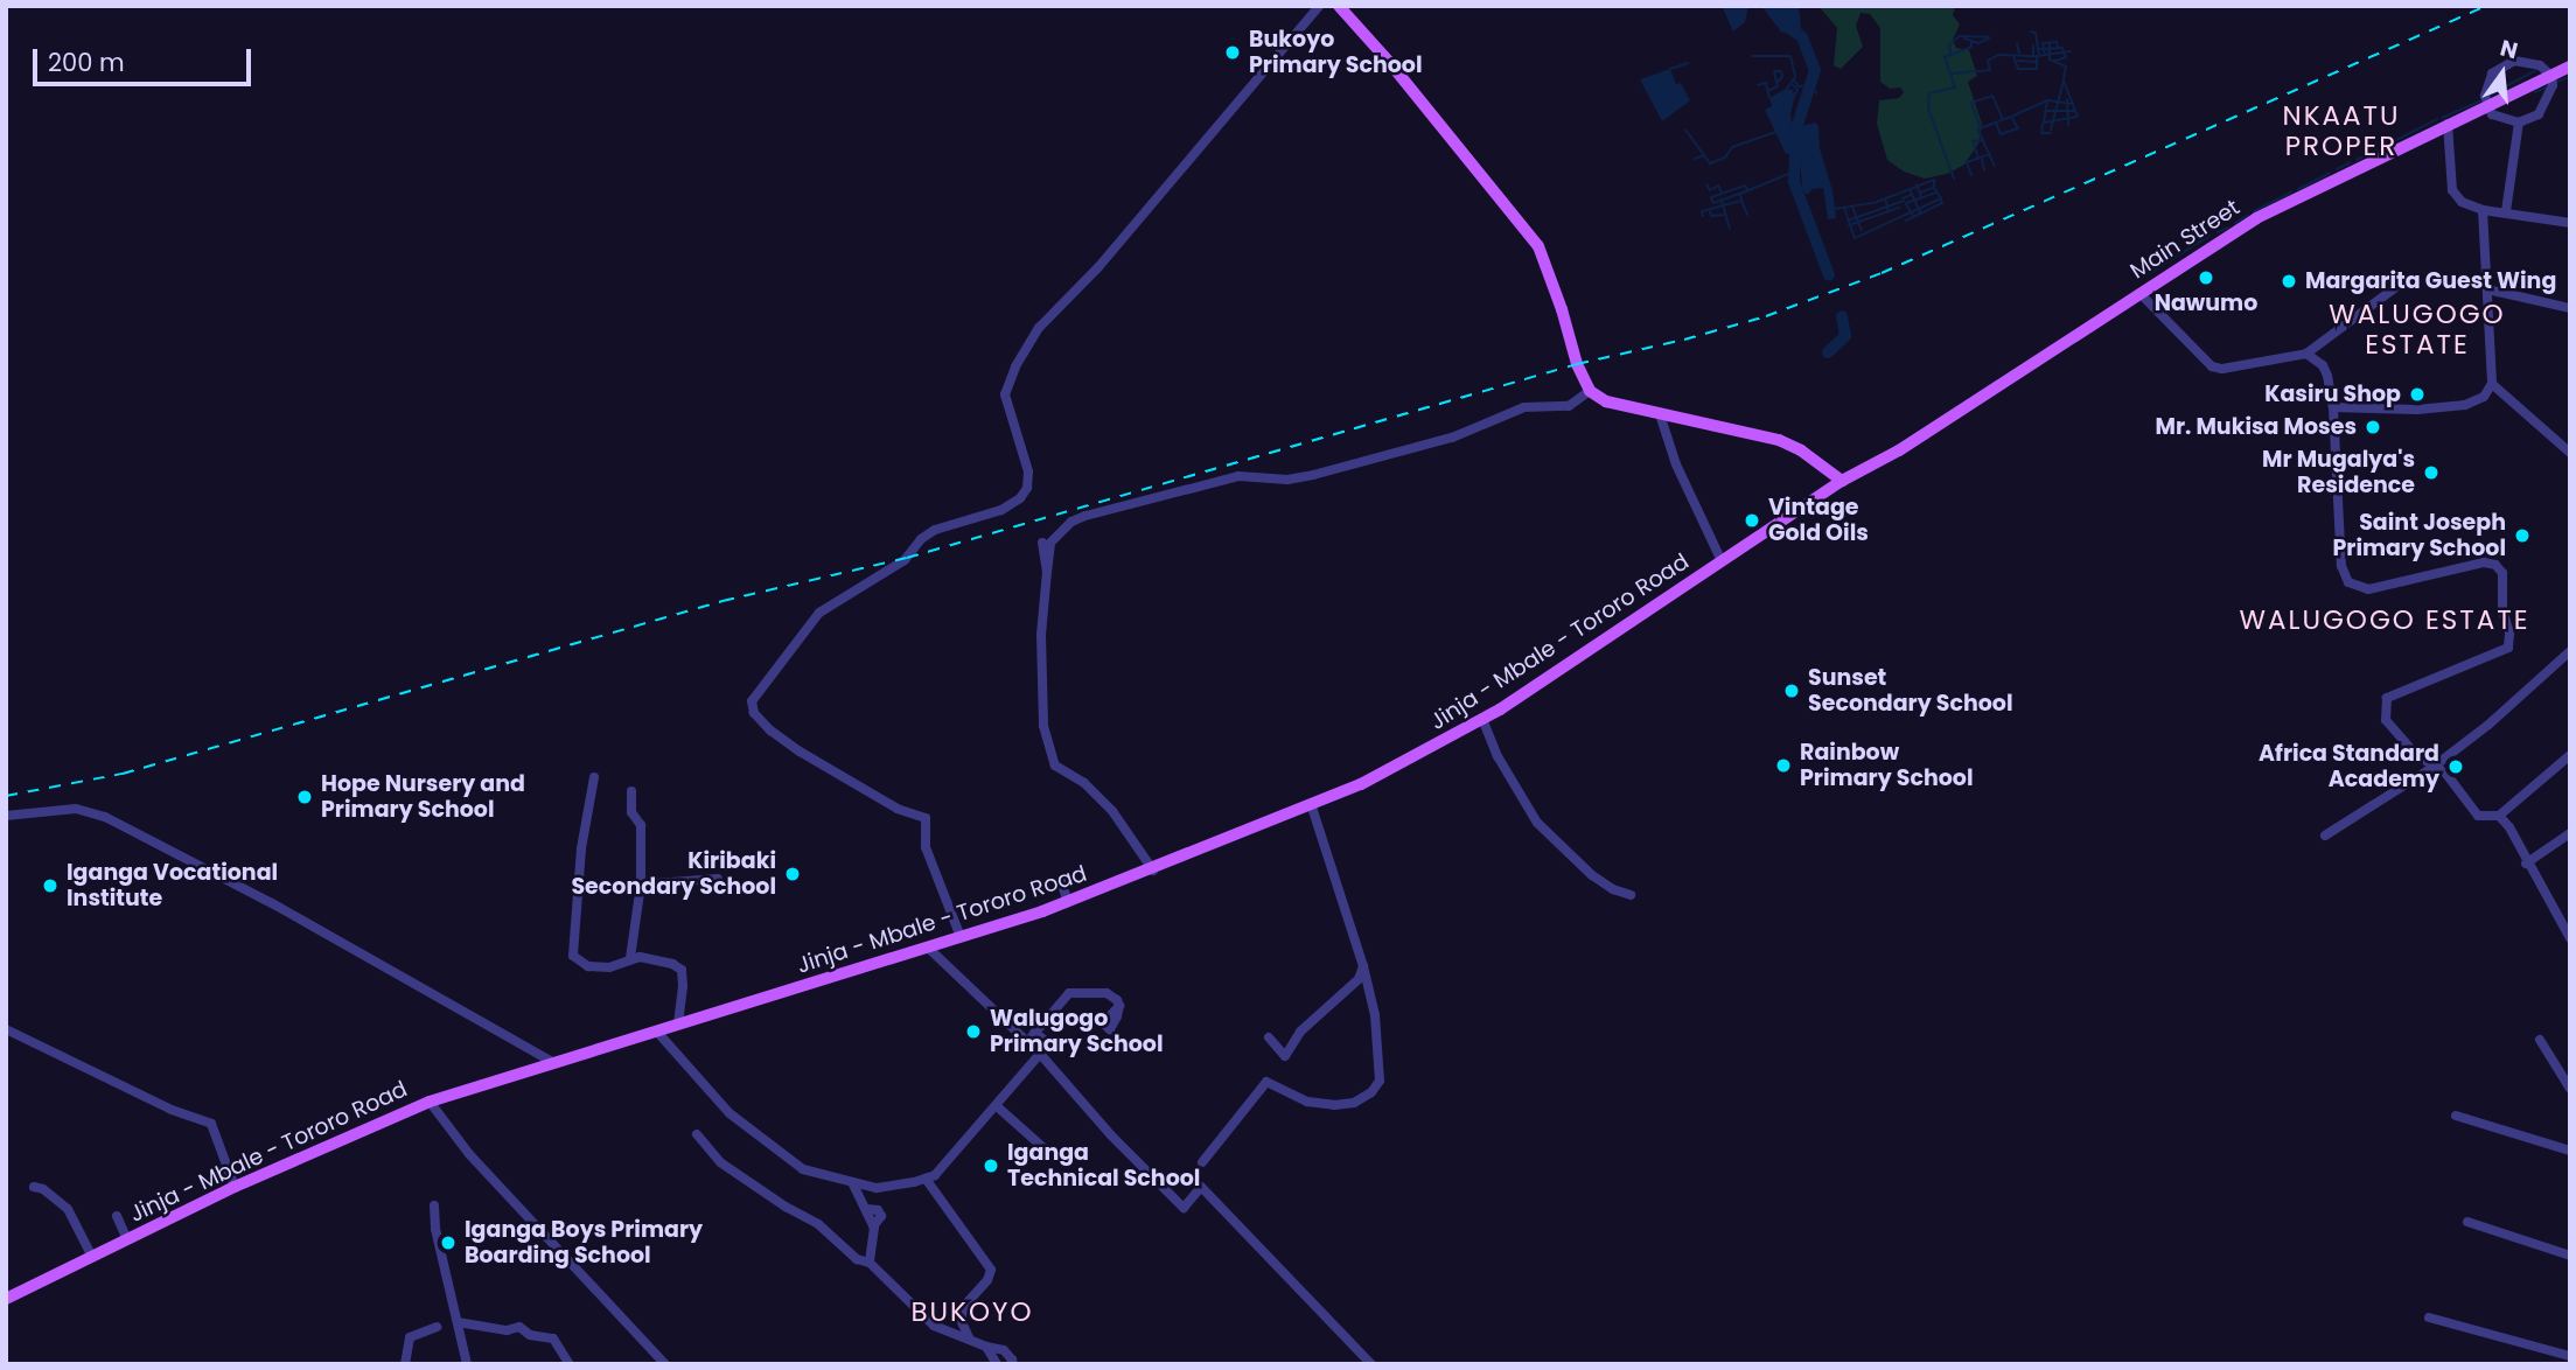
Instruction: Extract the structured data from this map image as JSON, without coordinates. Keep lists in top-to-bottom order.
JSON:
{
  "streets": {
    "main road": ["Main Street", "Jinja - Mbale - Tororo Road"]
  },
  "crossings": [
    ["Main Street", "Jinja - Mbale - Tororo Road"]
  ],
  "districts": [
    "NKAATU PROPER",
    "WALUGOGO ESTATE",
    "WALUGOGO ESTATE",
    "BUKOYO"
  ],
  "places": [
    "Bukoyo Primary School",
    "Nawumo",
    "Margarita Guest Wing",
    "Kasiru Shop",
    "Mr. Mukisa Moses",
    "Mr Mugalya's Residence",
    "Vintage Gold Oils",
    "Saint Joseph Primary School",
    "Sunset Secondary School",
    "Rainbow Primary School",
    "Africa Standard Academy",
    "Hope Nursery and Primary School",
    "Kiribaki Secondary School",
    "Iganga Vocational Institute",
    "Walugogo Primary School",
    "Iganga Technical School",
    "Iganga Boys Primary Boarding School"
  ],
  "scale_bar": "200 m",
  "north": "top"
}
